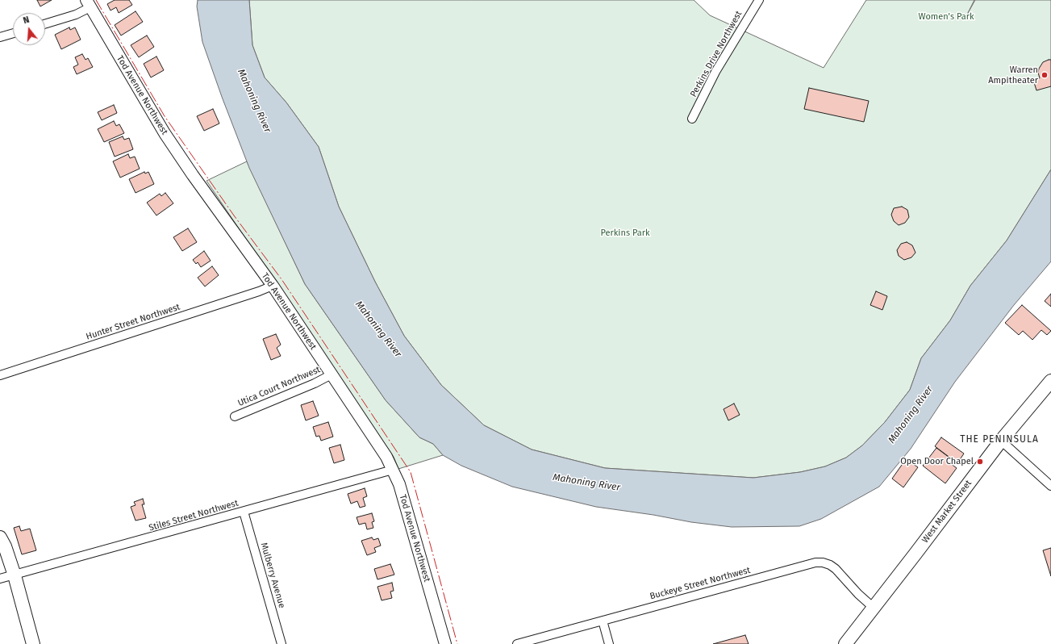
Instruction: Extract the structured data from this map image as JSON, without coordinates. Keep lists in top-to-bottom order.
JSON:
{
  "streets": {
    "main road": ["Tod Avenue Northwest", "West Market Street"],
    "street": [
      "Perkins Drive Northwest",
      "Hunter Street Northwest",
      "Utica Court Northwest",
      "Stiles Street Northwest",
      "Mulberry Avenue",
      "Buckeye Street Northwest"
    ]
  },
  "crossings": [
    ["Tod Avenue Northwest", "Hunter Street Northwest"],
    ["Tod Avenue Northwest", "Utica Court Northwest"],
    ["Tod Avenue Northwest", "Stiles Street Northwest"],
    ["West Market Street", "Buckeye Street Northwest"],
    ["Stiles Street Northwest", "Mulberry Avenue"]
  ],
  "districts": ["THE PENINSULA"],
  "water": ["Mahoning River"],
  "parks": ["Women's Park", "Perkins Park"],
  "places": ["Warren Ampitheater", "Open Door Chapel"],
  "north": "top"
}
